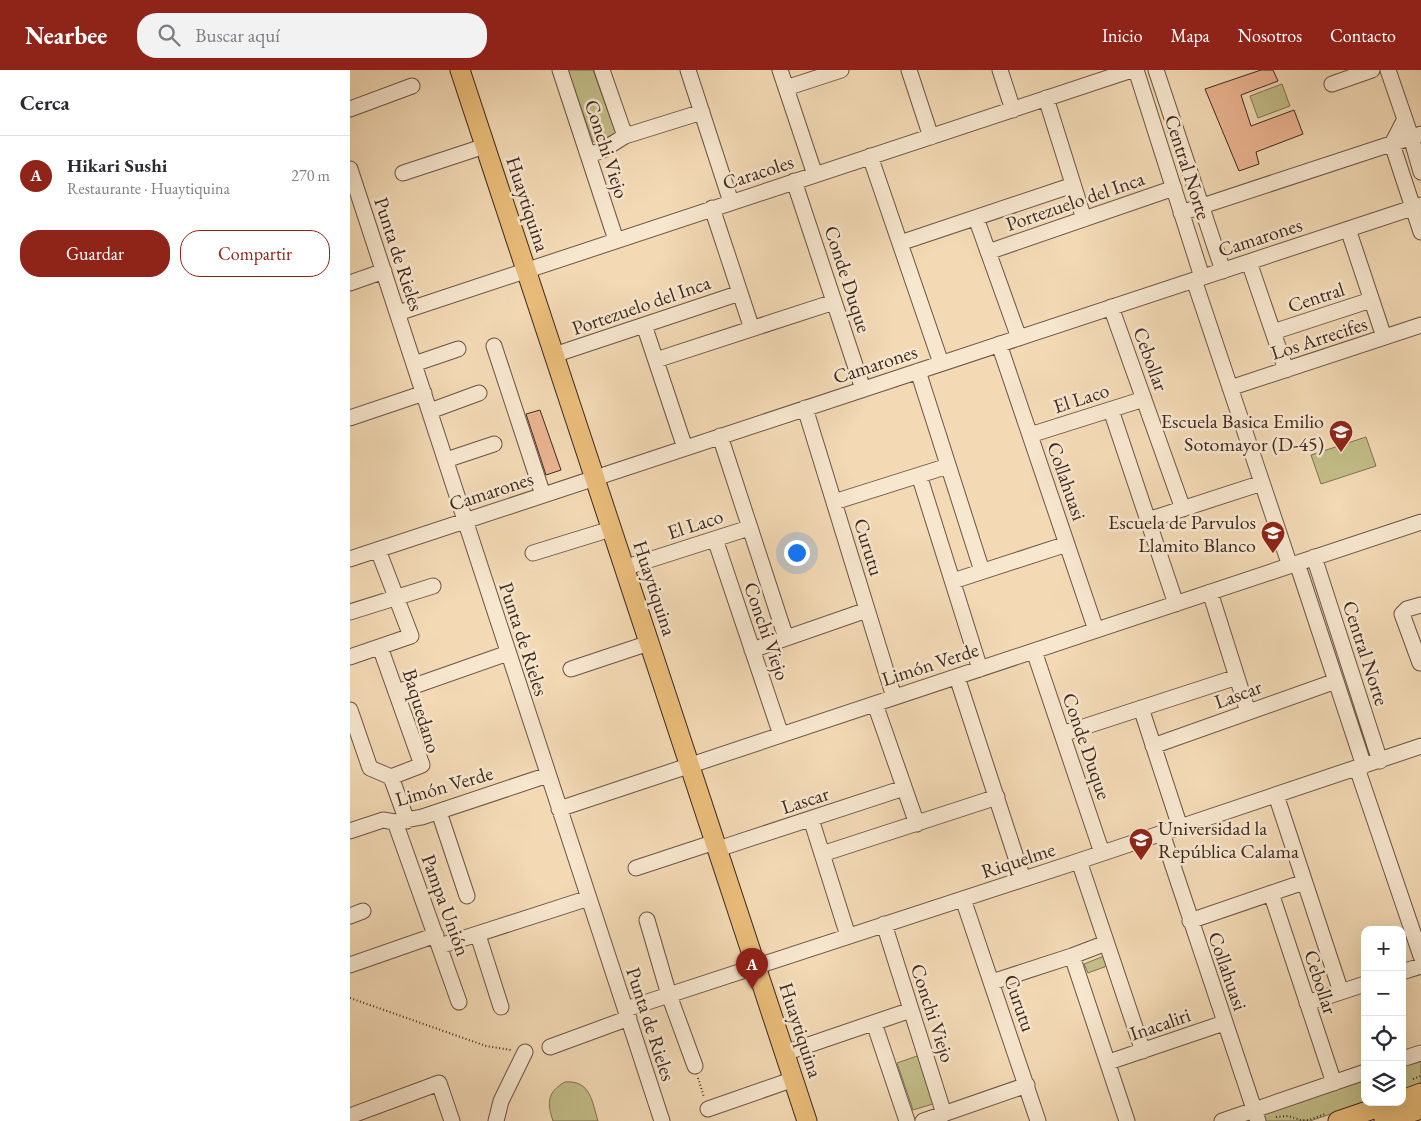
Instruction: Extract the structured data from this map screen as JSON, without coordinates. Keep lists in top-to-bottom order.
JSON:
{
  "streets": {
    "main road": ["Huaytiquina"],
    "street": [
      "Conchi Viejo",
      "Central Norte",
      "Caracoles",
      "Portezuelo del Inca",
      "Camarones",
      "Punta de Rieles",
      "Conde Duque",
      "Central",
      "Los Arrecifes",
      "Cebollar",
      "El Laco",
      "Collahuasi",
      "Curutu",
      "Limón Verde",
      "Lascar",
      "Baquedano",
      "Riquelme",
      "Pampa Unión",
      "Inacaliri"
    ]
  },
  "crossings": [
    ["Conchi Viejo", "Caracoles"],
    ["Conchi Viejo", "Camarones"],
    ["Conchi Viejo", "El Laco"],
    ["Conchi Viejo", "Limón Verde"],
    ["Conchi Viejo", "Riquelme"],
    ["Central Norte", "Portezuelo del Inca"],
    ["Central Norte", "Camarones"],
    ["Central Norte", "Los Arrecifes"],
    ["Central Norte", "Limón Verde"],
    ["Central Norte", "Lascar"],
    ["Central Norte", "Riquelme"],
    ["Caracoles", "Huaytiquina"],
    ["Caracoles", "Punta de Rieles"],
    ["Caracoles", "Conde Duque"],
    ["Portezuelo del Inca", "Huaytiquina"],
    ["Huaytiquina", "Camarones"],
    ["Huaytiquina", "El Laco"],
    ["Huaytiquina", "Limón Verde"],
    ["Huaytiquina", "Lascar"],
    ["Huaytiquina", "Riquelme"],
    ["Camarones", "Punta de Rieles"],
    ["Camarones", "Conde Duque"],
    ["Camarones", "Cebollar"],
    ["Camarones", "Collahuasi"],
    ["Camarones", "Curutu"],
    ["Punta de Rieles", "Limón Verde"],
    ["Punta de Rieles", "Riquelme"],
    ["Conde Duque", "Limón Verde"],
    ["Conde Duque", "Lascar"],
    ["Conde Duque", "Riquelme"],
    ["Cebollar", "El Laco"],
    ["Cebollar", "Riquelme"],
    ["El Laco", "Collahuasi"],
    ["Collahuasi", "Limón Verde"],
    ["Collahuasi", "Riquelme"],
    ["Collahuasi", "Inacaliri"],
    ["Curutu", "Limón Verde"],
    ["Curutu", "Riquelme"],
    ["Limón Verde", "Pampa Unión"],
    ["Baquedano", "Pampa Unión"]
  ],
  "places": {
    "school or university": ["Escuela Basica Emilio Sotomayor (D-45)", "Escuela de Parvulos Llamito Blanco", "Universidad la República Calama"]
  },
  "page": {
    "header": "Nearbee",
    "search": "Buscar aquí",
    "nav": [
      "Inicio",
      "Mapa",
      "Nosotros",
      "Contacto"
    ],
    "heading": "Cerca",
    "list": [
      {
        "mark": "A",
        "name": "Hikari Sushi",
        "note": "Restaurante · Huaytiquina",
        "value": "270 m"
      }
    ],
    "buttons": ["Guardar", "Compartir"],
    "map_buttons": ["+", "−"],
    "pins": "A"
  }
}
